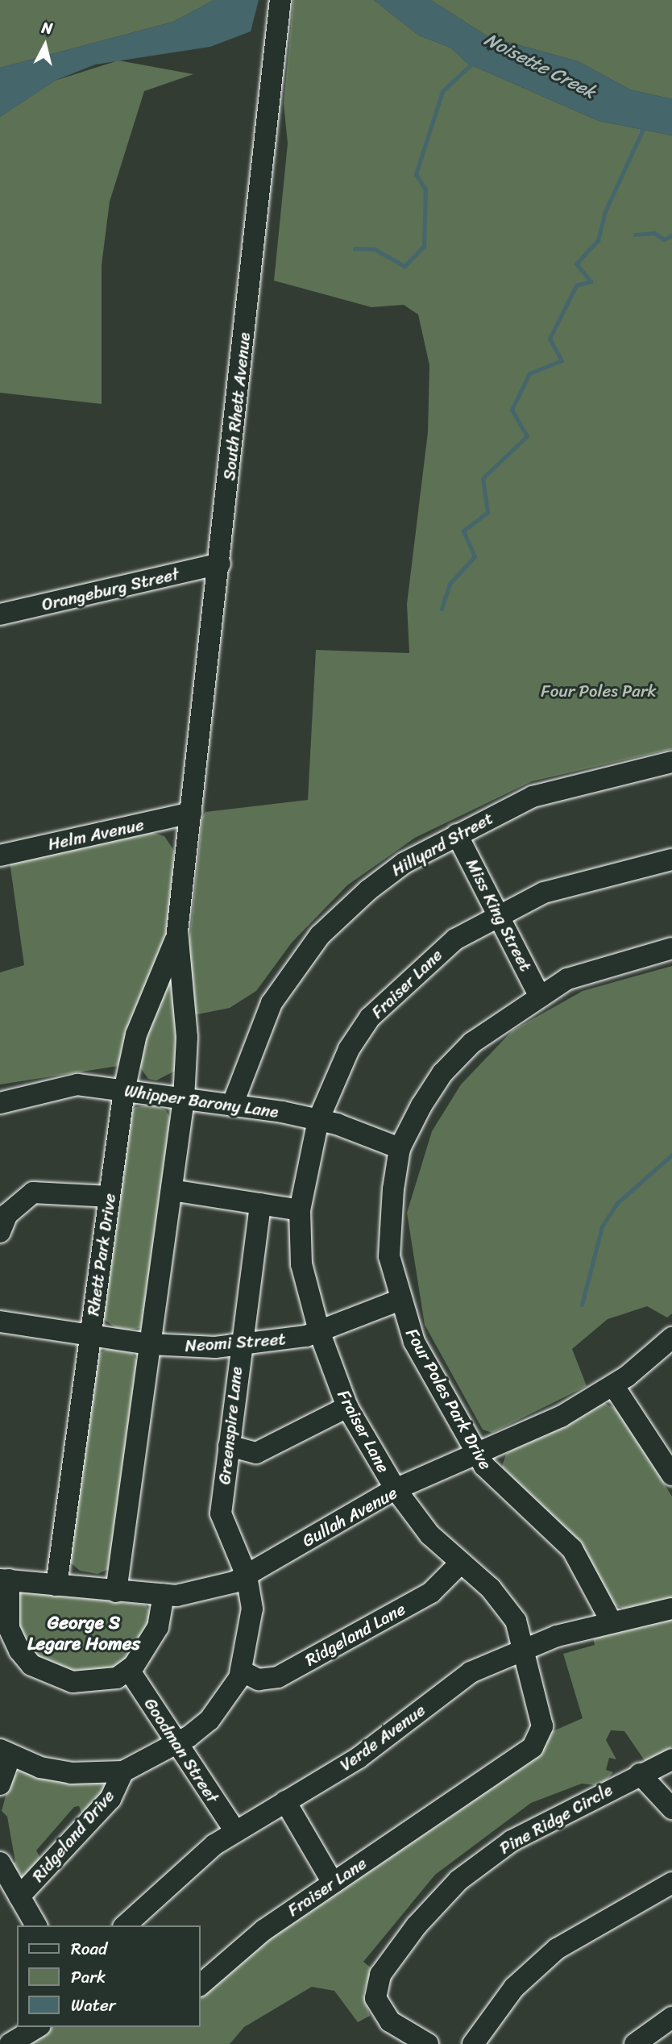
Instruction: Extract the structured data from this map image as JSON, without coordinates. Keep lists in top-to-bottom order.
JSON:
{
  "streets": {
    "street": [
      "South Rhett Avenue",
      "Orangeburg Street",
      "Helm Avenue",
      "Hillyard Street",
      "Miss King Street",
      "Fraiser Lane",
      "Whipper Barony Lane",
      "Rhett Park Drive",
      "Neomi Street",
      "Four Poles Park Drive",
      "Greenspire Lane",
      "Gullah Avenue",
      "Ridgeland Lane",
      "Verde Avenue",
      "Goodman Street",
      "Pine Ridge Circle",
      "Ridgeland Drive"
    ]
  },
  "crossings": [
    ["South Rhett Avenue", "Orangeburg Street"],
    ["South Rhett Avenue", "Helm Avenue"],
    ["South Rhett Avenue", "Rhett Park Drive"],
    ["Helm Avenue", "Rhett Park Drive"],
    ["Hillyard Street", "Miss King Street"],
    ["Hillyard Street", "Whipper Barony Lane"],
    ["Miss King Street", "Fraiser Lane"],
    ["Miss King Street", "Four Poles Park Drive"],
    ["Fraiser Lane", "Whipper Barony Lane"],
    ["Fraiser Lane", "Neomi Street"],
    ["Fraiser Lane", "Gullah Avenue"],
    ["Fraiser Lane", "Ridgeland Lane"],
    ["Fraiser Lane", "Verde Avenue"],
    ["Whipper Barony Lane", "Rhett Park Drive"],
    ["Whipper Barony Lane", "Four Poles Park Drive"],
    ["Rhett Park Drive", "Neomi Street"],
    ["Rhett Park Drive", "Gullah Avenue"],
    ["Neomi Street", "Four Poles Park Drive"],
    ["Neomi Street", "Greenspire Lane"],
    ["Four Poles Park Drive", "Gullah Avenue"],
    ["Four Poles Park Drive", "Verde Avenue"],
    ["Greenspire Lane", "Gullah Avenue"],
    ["Greenspire Lane", "Ridgeland Lane"],
    ["Verde Avenue", "Goodman Street"]
  ],
  "districts": ["George S Legare Homes"],
  "water": ["Noisette Creek"],
  "parks": ["Four Poles Park"],
  "legend": ["Road", "Park", "Water"],
  "north": "top"
}
